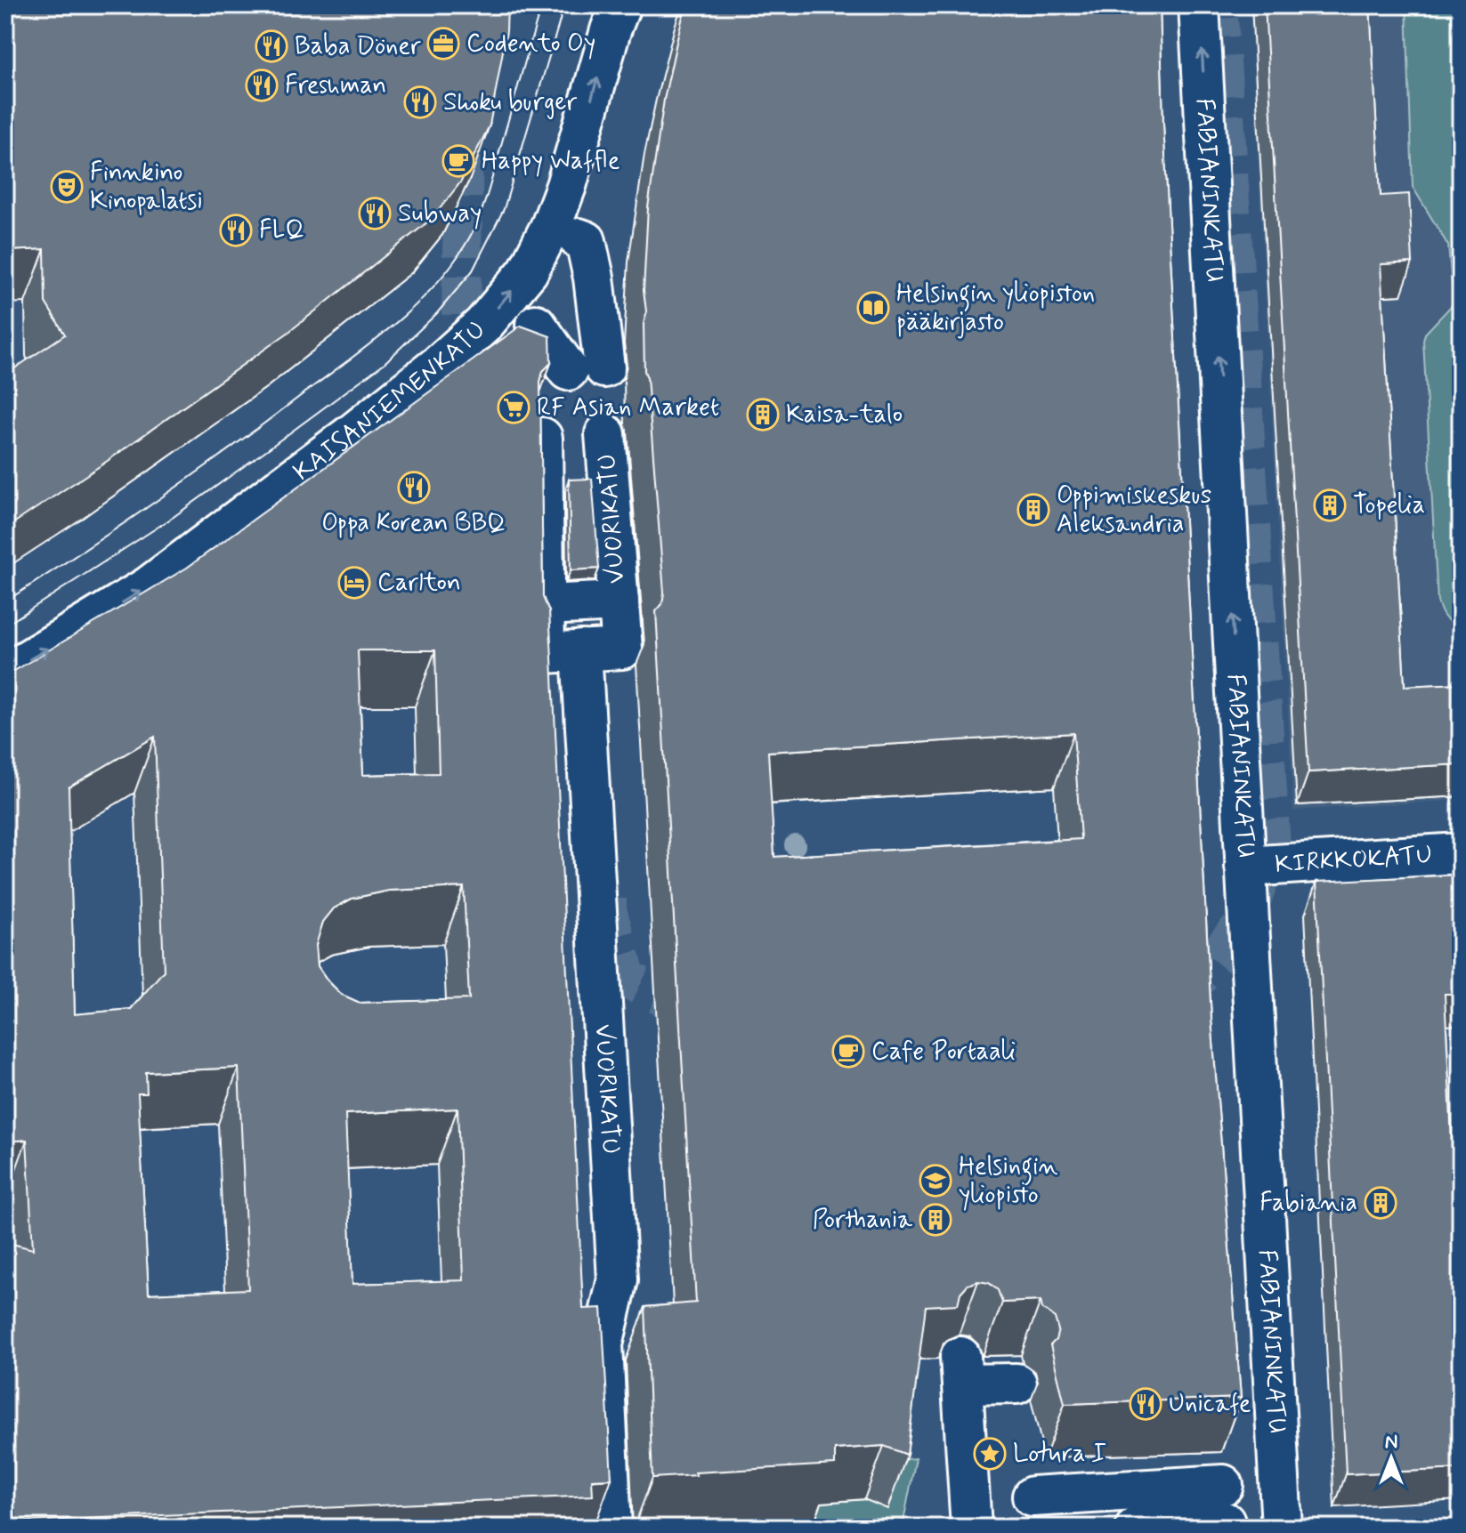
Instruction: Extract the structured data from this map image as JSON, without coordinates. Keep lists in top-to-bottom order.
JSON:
{
  "streets": {
    "street": [
      "FABIANINKATU",
      "KAISANIEMENKATU",
      "VUORIKATU",
      "KIRKKOKATU"
    ]
  },
  "crossings": [
    ["FABIANINKATU", "KIRKKOKATU"]
  ],
  "one_way": ["FABIANINKATU", "KAISANIEMENKATU"],
  "places": {
    "office": ["Codento Oy"],
    "restaurant": [
      "Baba Döner",
      "Freshman",
      "Shoku burger",
      "Subway",
      "FLQ",
      "Oppa Korean BBQ",
      "Unicafe"
    ],
    "cafe": ["Happy Waffle", "Cafe Portaali"],
    "theatre": ["Finnkino Kinopalatsi"],
    "library": ["Helsingin yliopiston pääkirjasto"],
    "supermarket": ["RF Asian Market"],
    "building": [
      "Kaisa-talo",
      "Topelia",
      "Oppimiskeskus Aleksandria",
      "Fabiania",
      "Porthania"
    ],
    "hotel": ["Carlton"],
    "school or university": ["Helsingin yliopisto"],
    "place": ["Lotura I"]
  },
  "north": "top"
}
